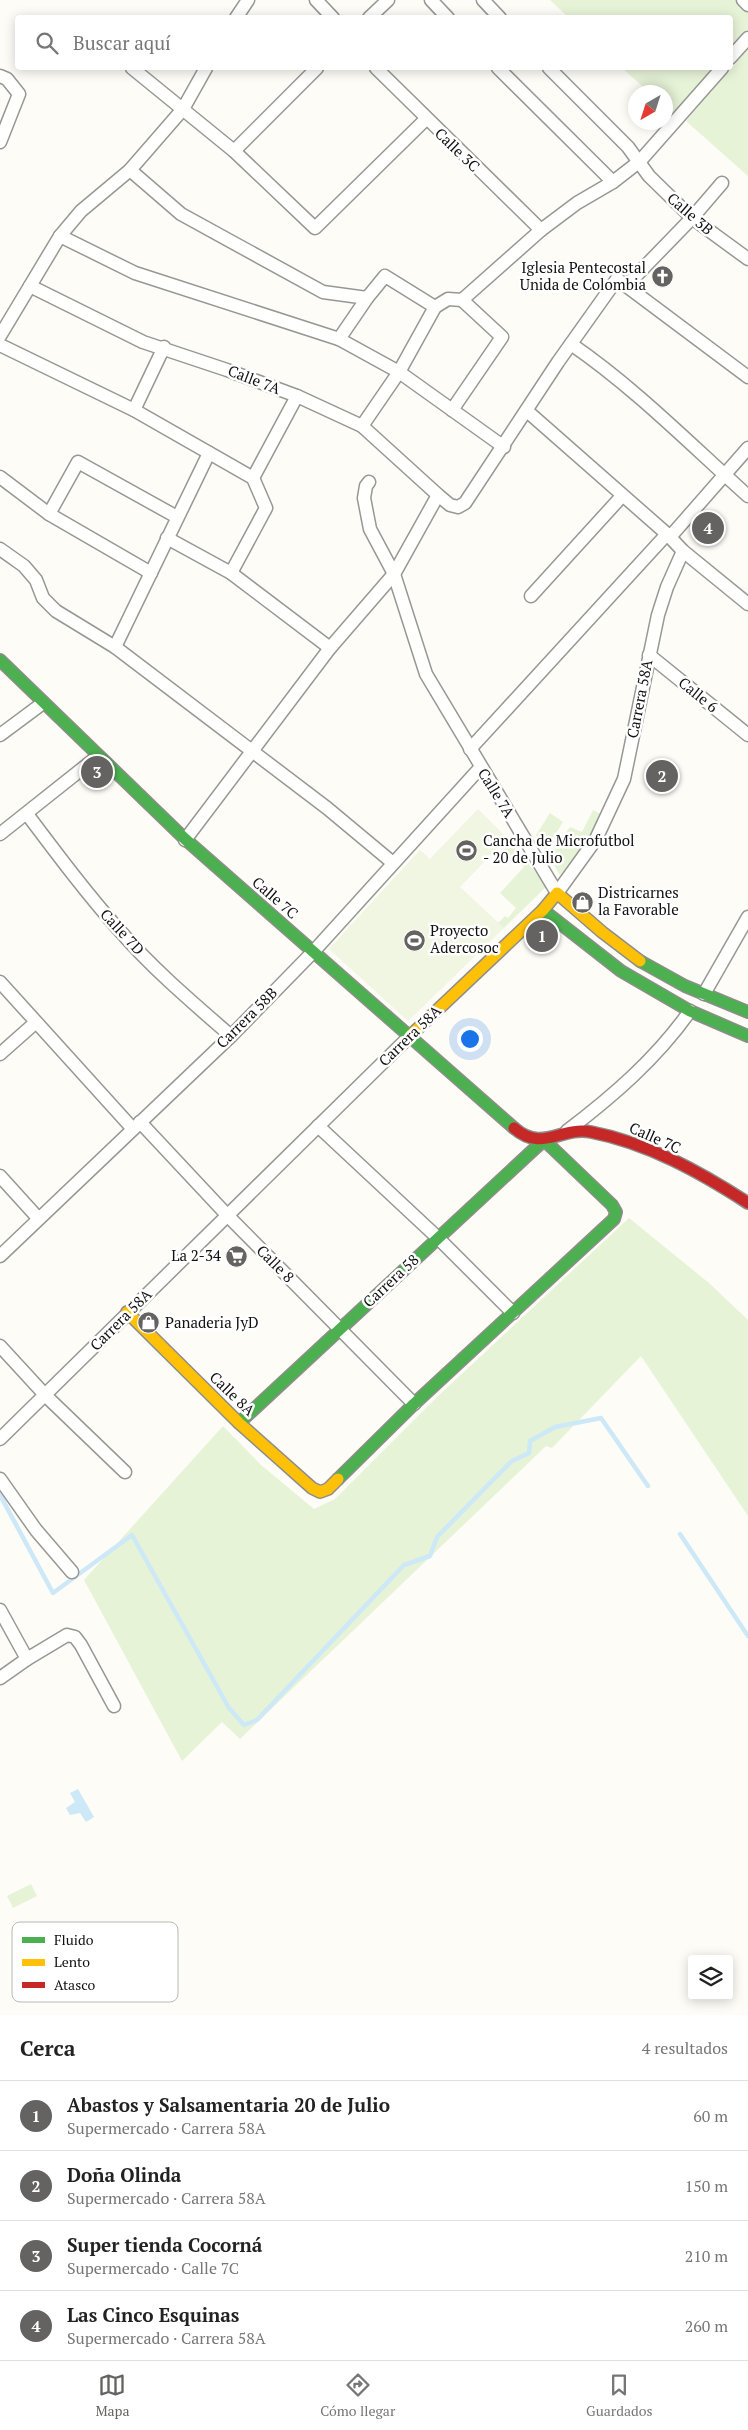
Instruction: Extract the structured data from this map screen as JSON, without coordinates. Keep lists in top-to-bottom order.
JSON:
{
  "streets": {
    "street": [
      "Calle 3C",
      "Calle 3B",
      "Calle 7A",
      "Calle 6",
      "Carrera 58A",
      "Calle 7C",
      "Calle 7D",
      "Carrera 58B",
      "Calle 8",
      "Carrera 58",
      "Calle 8A"
    ]
  },
  "crossings": [
    ["Calle 7A", "Carrera 58A"],
    ["Calle 7A", "Carrera 58B"],
    ["Calle 6", "Carrera 58A"],
    ["Carrera 58A", "Calle 7C"],
    ["Carrera 58A", "Calle 8"],
    ["Carrera 58A", "Calle 8A"],
    ["Calle 7C", "Carrera 58B"],
    ["Calle 7C", "Carrera 58"],
    ["Calle 7D", "Carrera 58B"],
    ["Carrera 58B", "Calle 8"],
    ["Calle 8", "Carrera 58"],
    ["Calle 8", "Calle 8A"],
    ["Carrera 58", "Calle 8A"]
  ],
  "places": {
    "church": ["Iglesia Pentecostal Unida de Colombia"],
    "sports": ["Cancha de Microfutbol - 20 de Julio", "Proyecto Adercosoc"],
    "shop": ["Districarnes la Favorable", "Panaderia JyD"],
    "supermarket": ["La 2-34"]
  },
  "legend": ["Fluido", "Lento", "Atasco"],
  "north": "bottom left",
  "page": {
    "search": "Buscar aquí",
    "pins": [
      "4",
      "3",
      "2",
      "1"
    ],
    "heading": ["Cerca", "4 resultados"],
    "list": [
      {
        "mark": "1",
        "name": "Abastos y Salsamentaria 20 de Julio",
        "note": "Supermercado · Carrera 58A",
        "value": "60 m"
      },
      {
        "mark": "2",
        "name": "Doña Olinda",
        "note": "Supermercado · Carrera 58A",
        "value": "150 m"
      },
      {
        "mark": "3",
        "name": "Super tienda Cocorná",
        "note": "Supermercado · Calle 7C",
        "value": "210 m"
      },
      {
        "mark": "4",
        "name": "Las Cinco Esquinas",
        "note": "Supermercado · Carrera 58A",
        "value": "260 m"
      }
    ],
    "nav": ["Mapa", "Cómo llegar", "Guardados"]
  }
}
